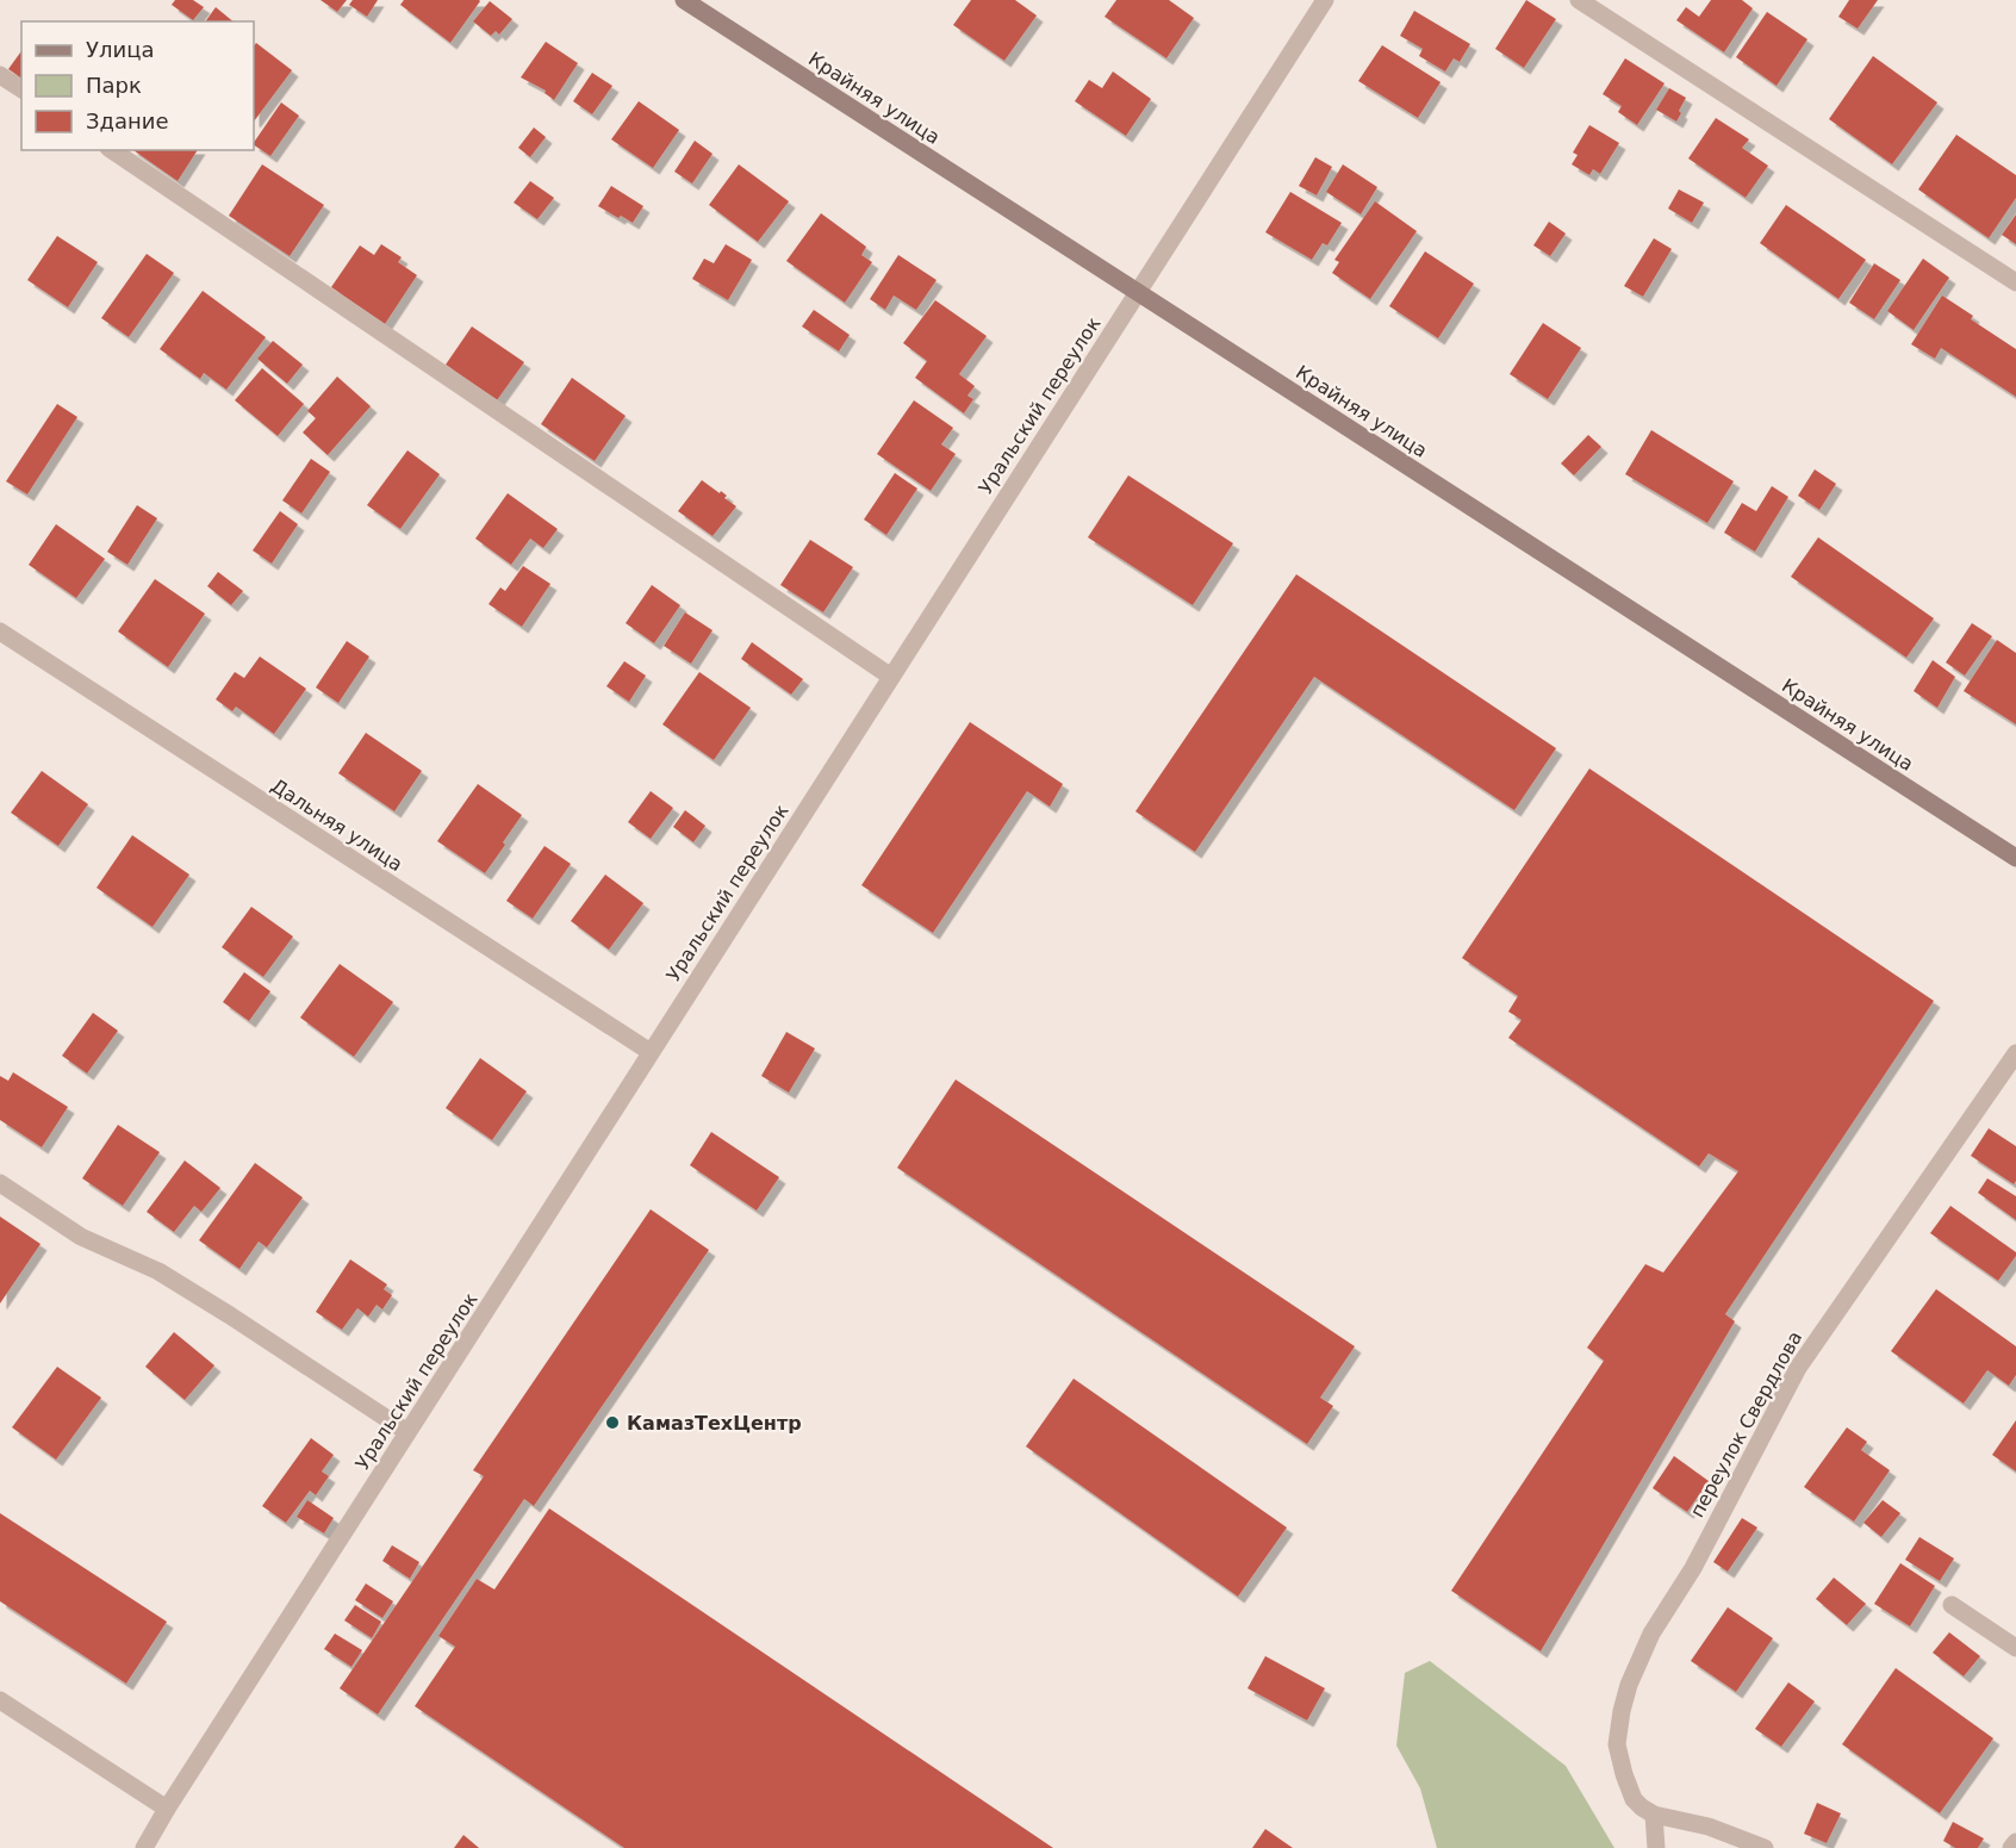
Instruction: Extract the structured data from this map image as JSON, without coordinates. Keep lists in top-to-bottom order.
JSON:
{
  "streets": {
    "main road": ["Крайняя улица"],
    "street": ["Уральский переулок", "Дальняя улица", "переулок Свердлова"]
  },
  "crossings": [
    ["Крайняя улица", "Уральский переулок"],
    ["Уральский переулок", "Дальняя улица"]
  ],
  "places": ["КамазТехЦентр"],
  "legend": ["Улица", "Парк", "Здание"]
}
